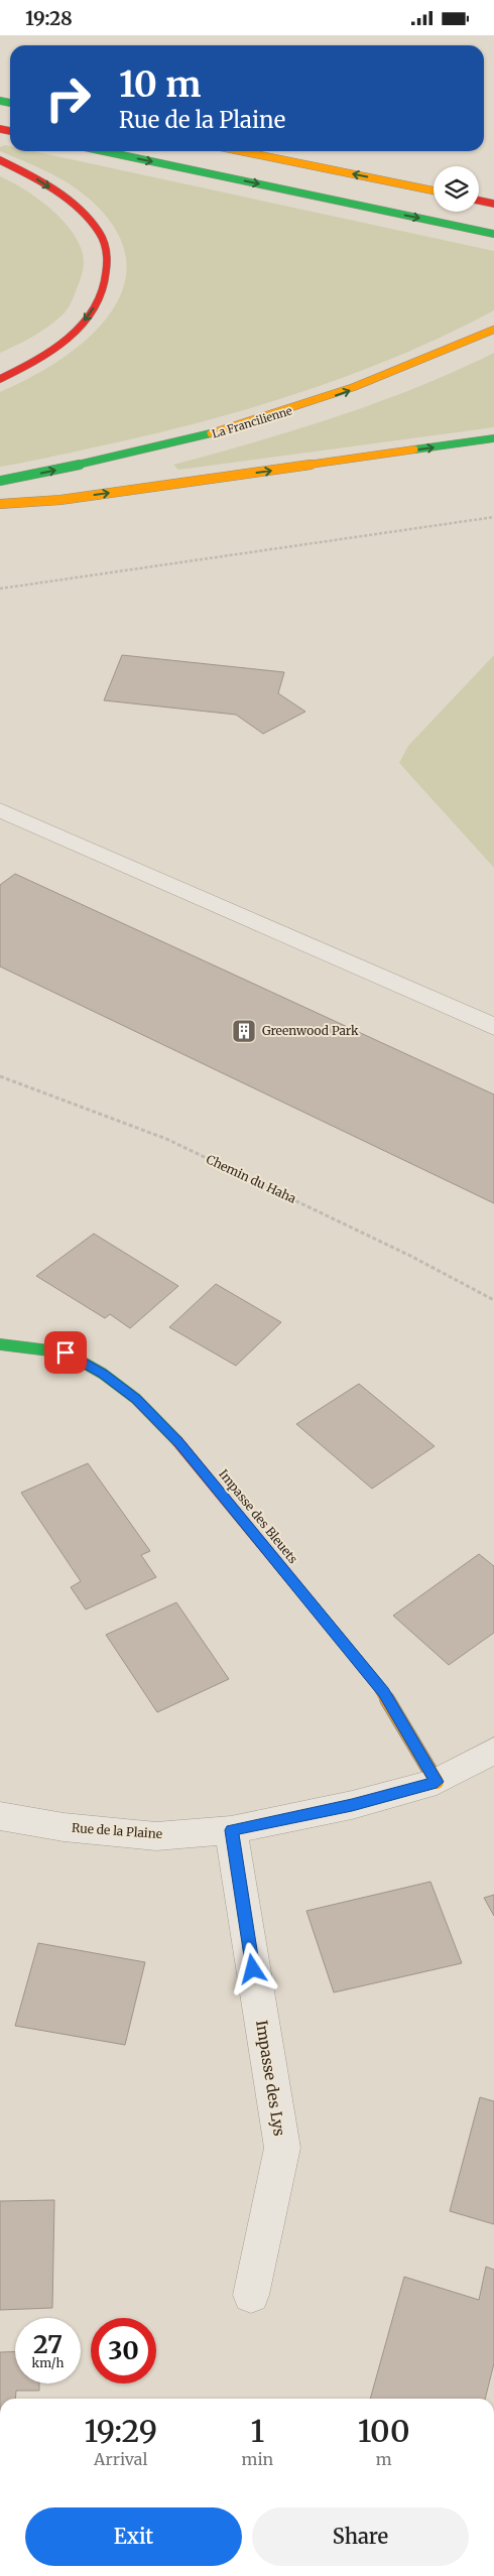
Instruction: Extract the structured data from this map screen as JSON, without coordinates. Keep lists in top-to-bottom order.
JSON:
{
  "streets": {
    "main road": ["La Francilienne", "Impasse des Bleuets"],
    "street": ["Rue de la Plaine", "Impasse des Lys"],
    "path": ["Chemin du Haha"]
  },
  "crossings": [
    ["Impasse des Bleuets", "Rue de la Plaine"],
    ["Rue de la Plaine", "Impasse des Lys"]
  ],
  "places": {
    "building": ["Greenwood Park"]
  },
  "page": {
    "status": "19:28",
    "turn": ["10 m", "Rue de la Plaine"],
    "speed": "27 km/h",
    "limit": "30",
    "eta": [
      "19:29",
      "Arrival",
      "1",
      "min",
      "100",
      "m"
    ],
    "buttons": ["Exit", "Share"]
  }
}
